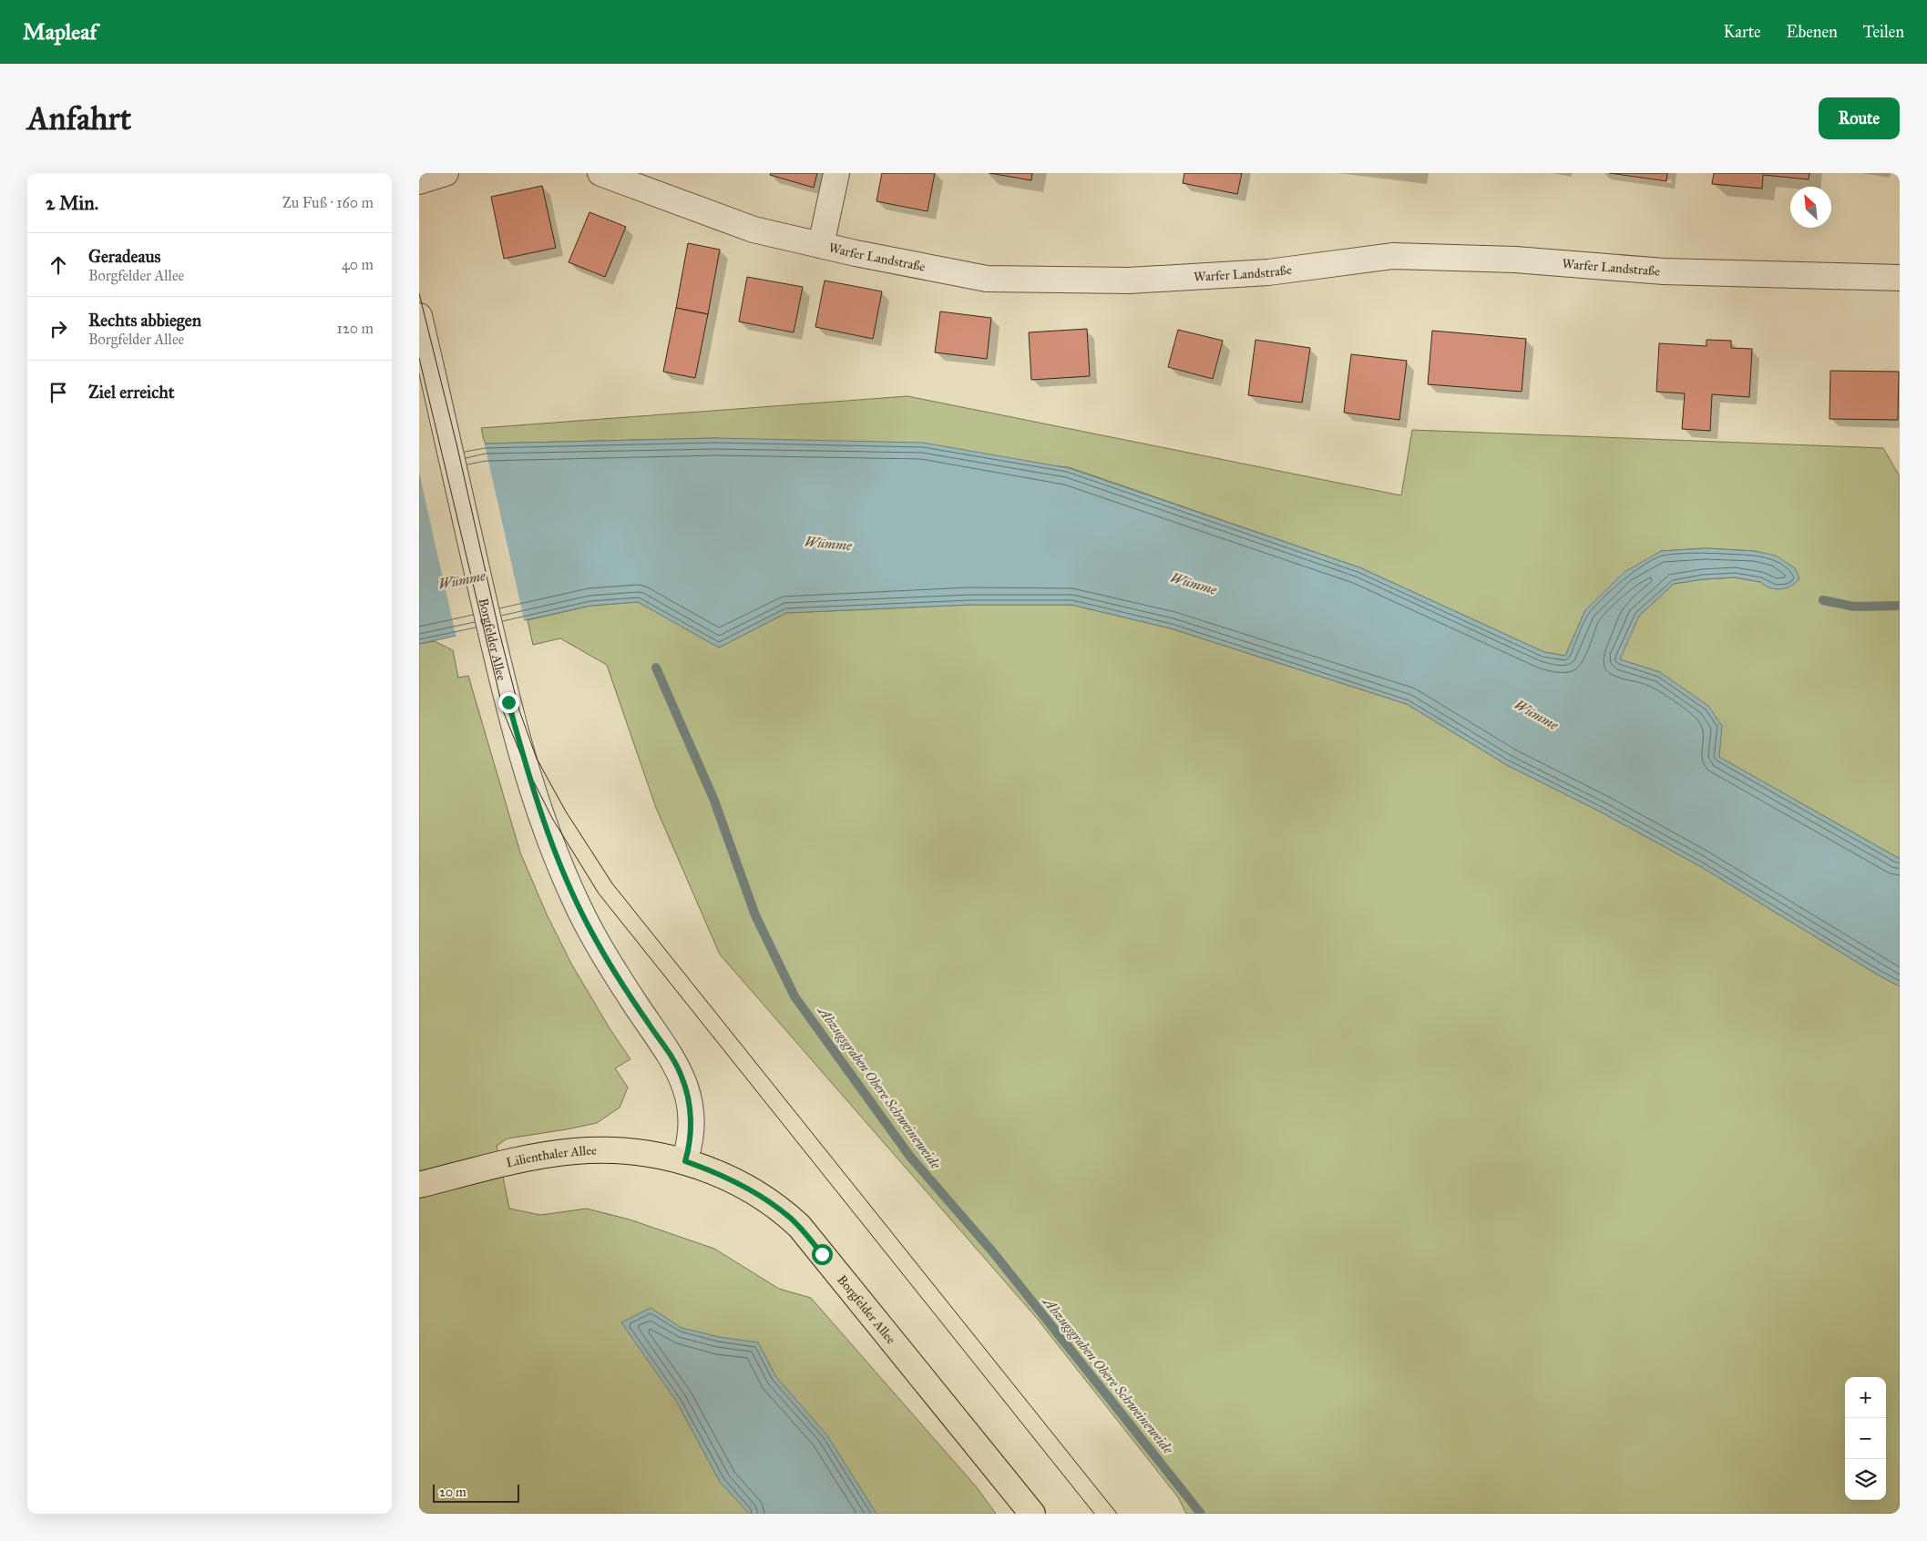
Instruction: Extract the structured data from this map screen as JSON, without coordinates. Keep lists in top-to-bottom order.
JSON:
{
  "streets": {
    "main road": ["Borgfelder Allee", "Lilienthaler Allee"],
    "street": ["Warfer Landstraße"]
  },
  "crossings": [
    ["Borgfelder Allee", "Lilienthaler Allee"]
  ],
  "water": ["Wümme", "Abzugsgraben Obere Schweineweide"],
  "scale_bar": "20 m",
  "north": "top left",
  "page": {
    "header": "Mapleaf",
    "nav": ["Karte", "Ebenen", "Teilen"],
    "buttons": "Route",
    "title": "Anfahrt",
    "heading": ["2 Min.", "Zu Fuß · 160 m"],
    "list": [
      ["Geradeaus", "Borgfelder Allee", "40 m"],
      ["Rechts abbiegen", "Borgfelder Allee", "120 m"],
      "Ziel erreicht"
    ],
    "map_buttons": ["+", "−"],
    "scale": "20 m"
  }
}
